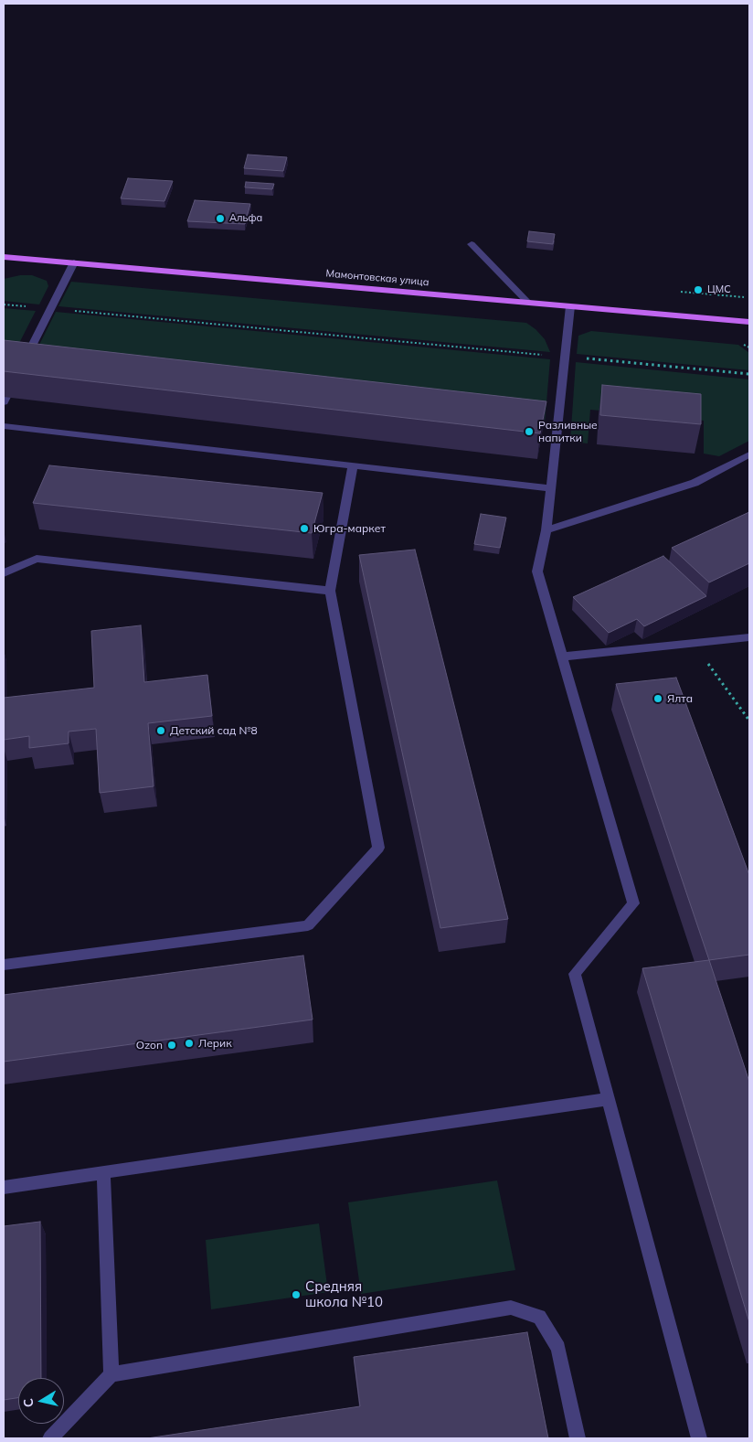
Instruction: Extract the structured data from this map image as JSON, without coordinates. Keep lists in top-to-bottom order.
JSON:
{
  "streets": {
    "main road": ["Мамонтовская улица"]
  },
  "places": [
    "Альфа",
    "ЦМС",
    "Разливные напитки",
    "Югра-маркет",
    "Ялта",
    "Детский сад №8",
    "Лерик",
    "Ozon",
    "Средняя школа №10"
  ],
  "north": "left"
}
